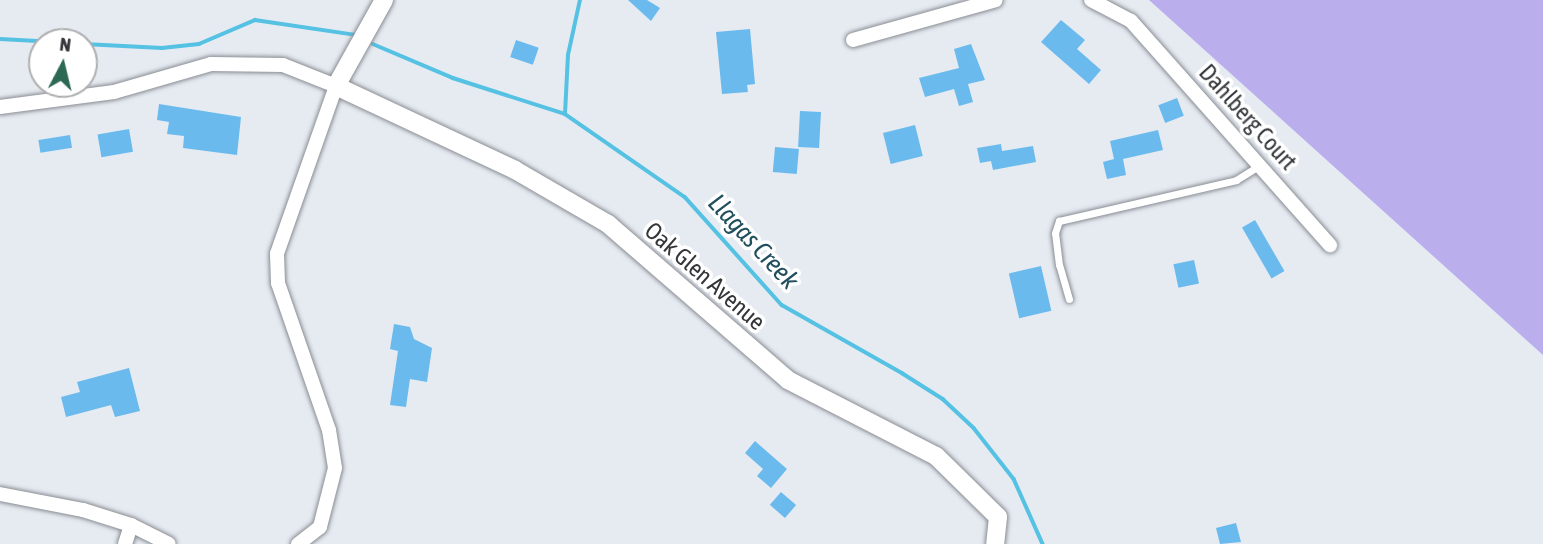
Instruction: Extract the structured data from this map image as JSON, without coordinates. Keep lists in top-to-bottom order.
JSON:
{
  "streets": {
    "street": ["Dahlberg Court", "Oak Glen Avenue"]
  },
  "water": ["Llagas Creek"],
  "north": "top"
}
